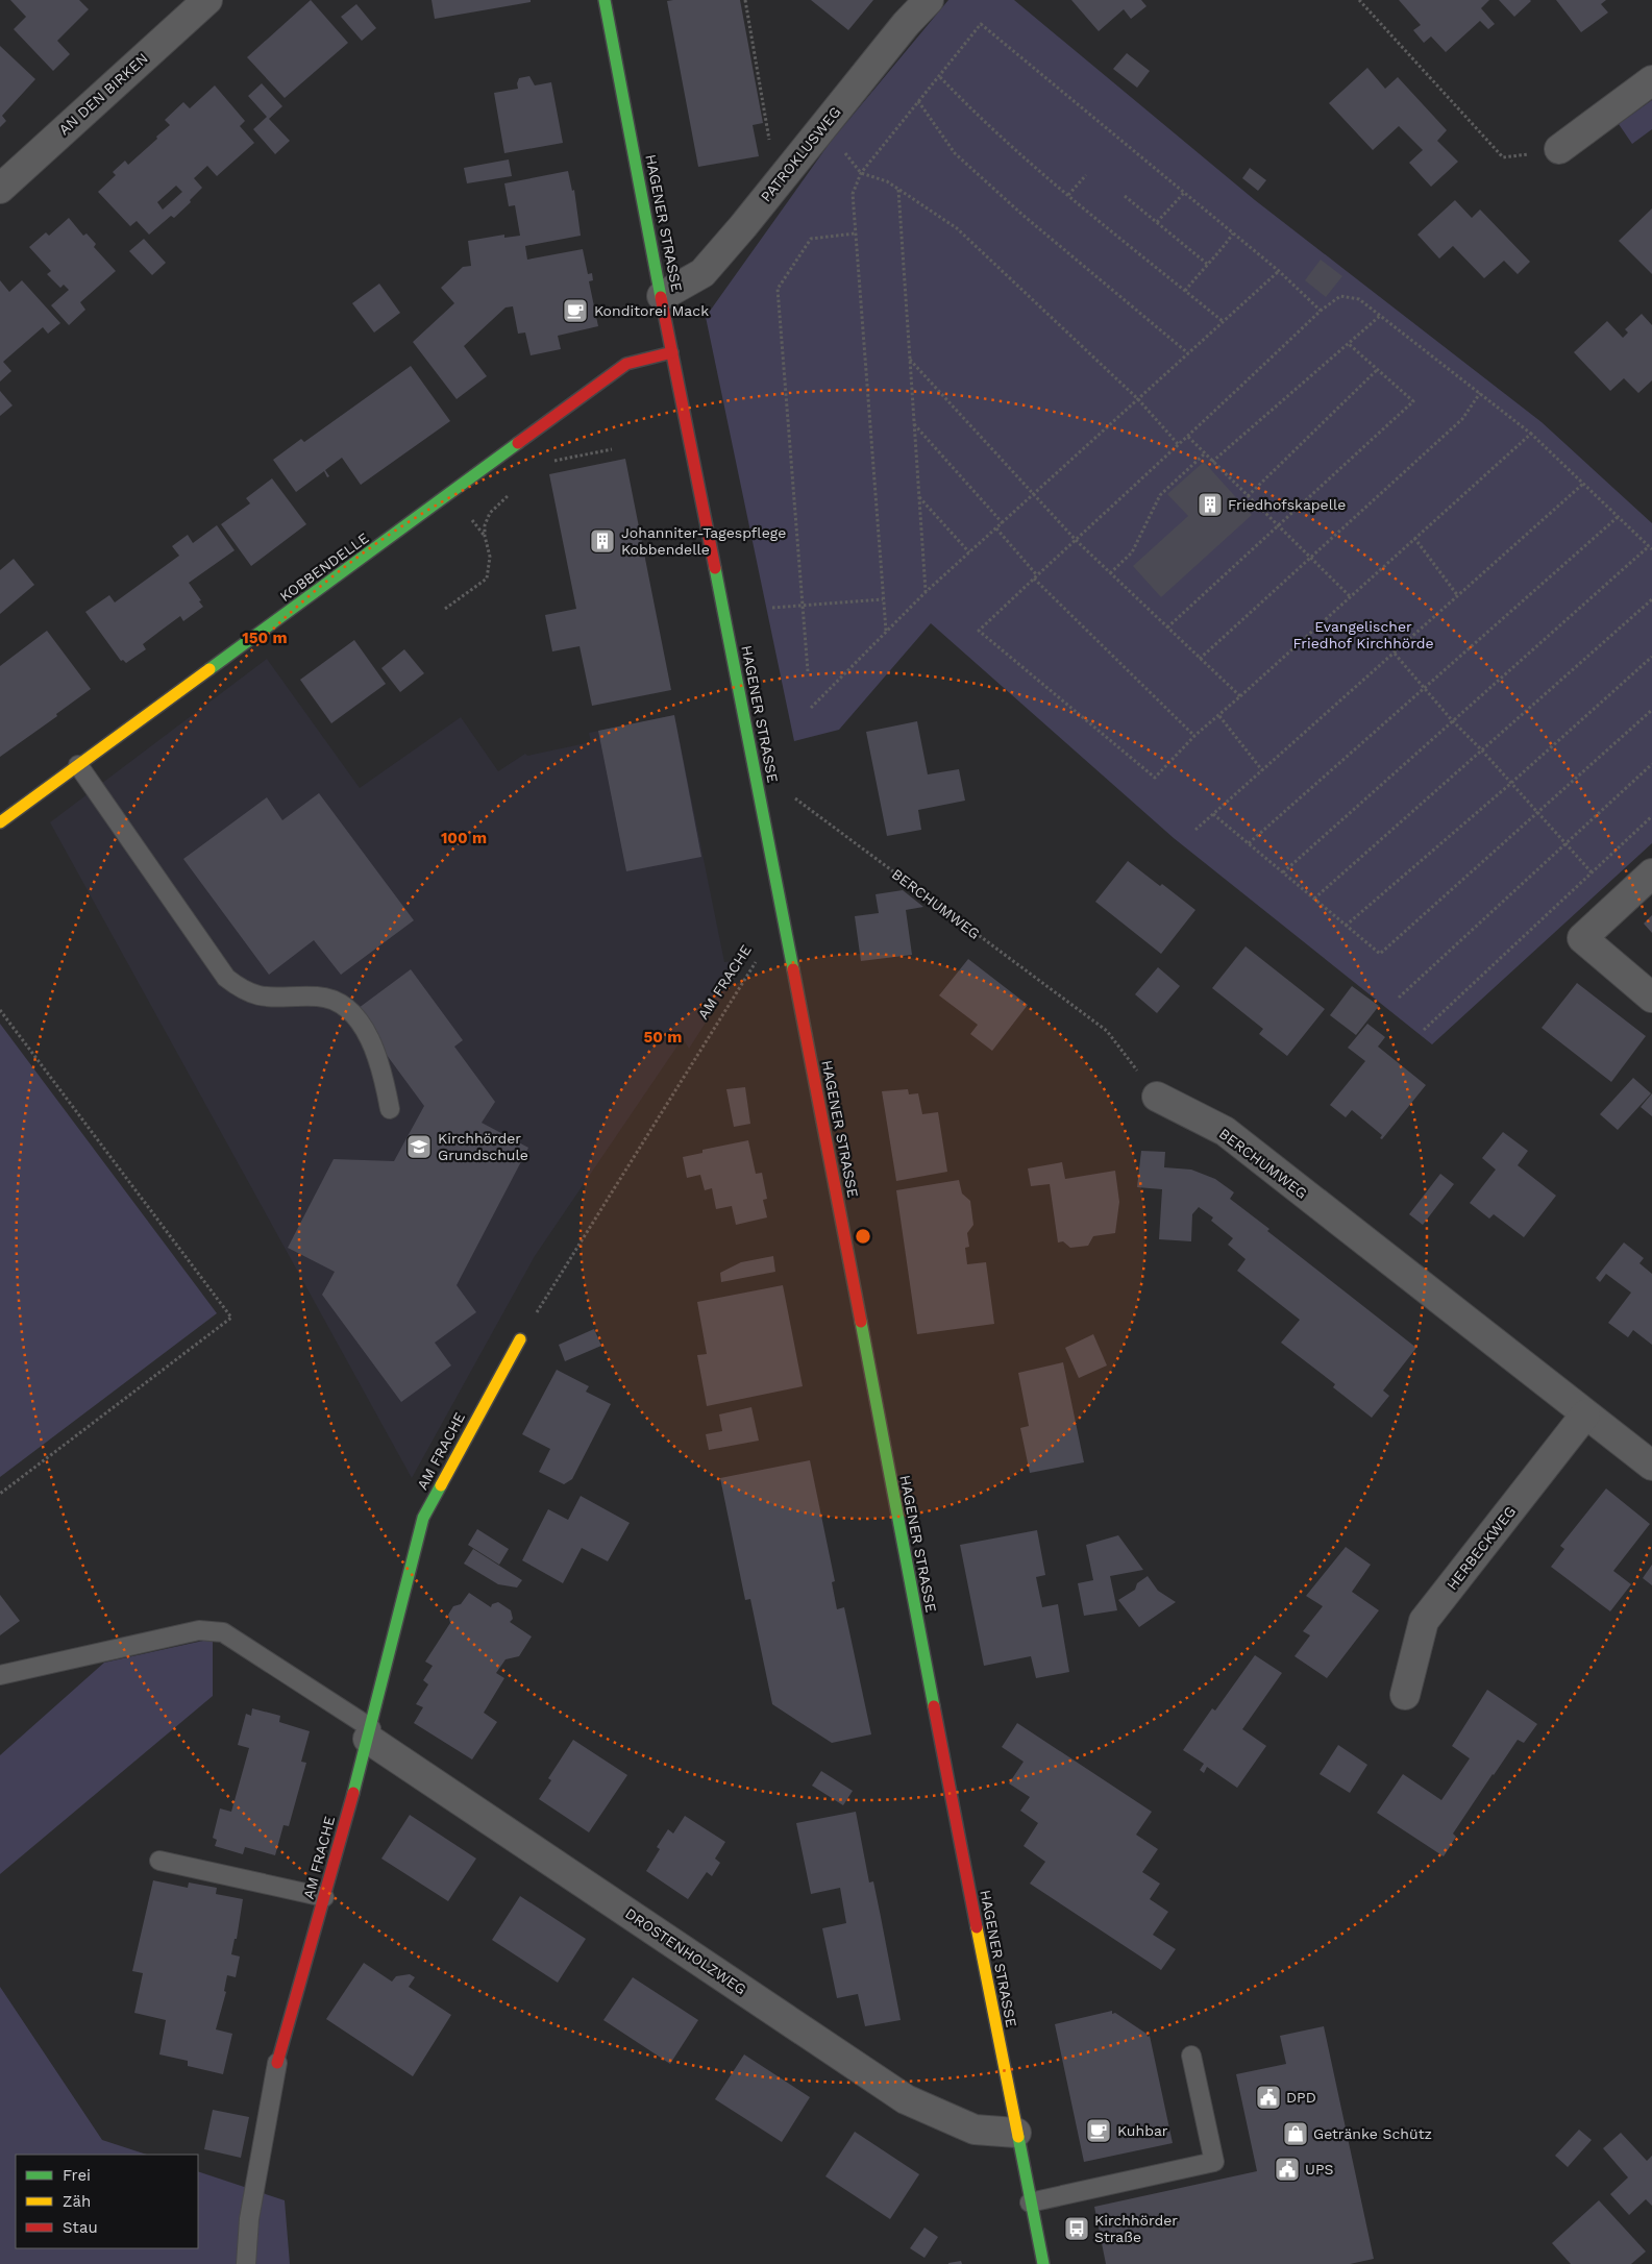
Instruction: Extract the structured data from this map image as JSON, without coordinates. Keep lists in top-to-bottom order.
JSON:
{
  "streets": {
    "main road": ["HAGENER STRASSE", "KOBBENDELLE", "AM FRACHE"],
    "street": [
      "AN DEN BIRKEN",
      "PATROKLUSWEG",
      "BERCHUMWEG",
      "HERBECKWEG",
      "DROSTENHOLZWEG"
    ]
  },
  "crossings": [
    ["PATROKLUSWEG", "HAGENER STRASSE"],
    ["HAGENER STRASSE", "KOBBENDELLE"],
    ["HAGENER STRASSE", "BERCHUMWEG"],
    ["HAGENER STRASSE", "AM FRACHE"],
    ["HAGENER STRASSE", "DROSTENHOLZWEG"],
    ["BERCHUMWEG", "HERBECKWEG"],
    ["AM FRACHE", "DROSTENHOLZWEG"]
  ],
  "parks": ["Evangelischer Friedhof Kirchhörde"],
  "places": {
    "cafe": ["Konditorei Mack", "Kuhbar"],
    "building": ["Friedhofskapelle", "Johanniter-Tagespflege Kobbendelle"],
    "school or university": ["Kirchhörder Grundschule"],
    "public building": ["DPD", "UPS"],
    "shop": ["Getränke Schütz"],
    "bus stop": ["Kirchhörder Straße"]
  },
  "legend": ["Frei", "Zäh", "Stau"],
  "rings": ["150 m", "100 m", "50 m"]
}
